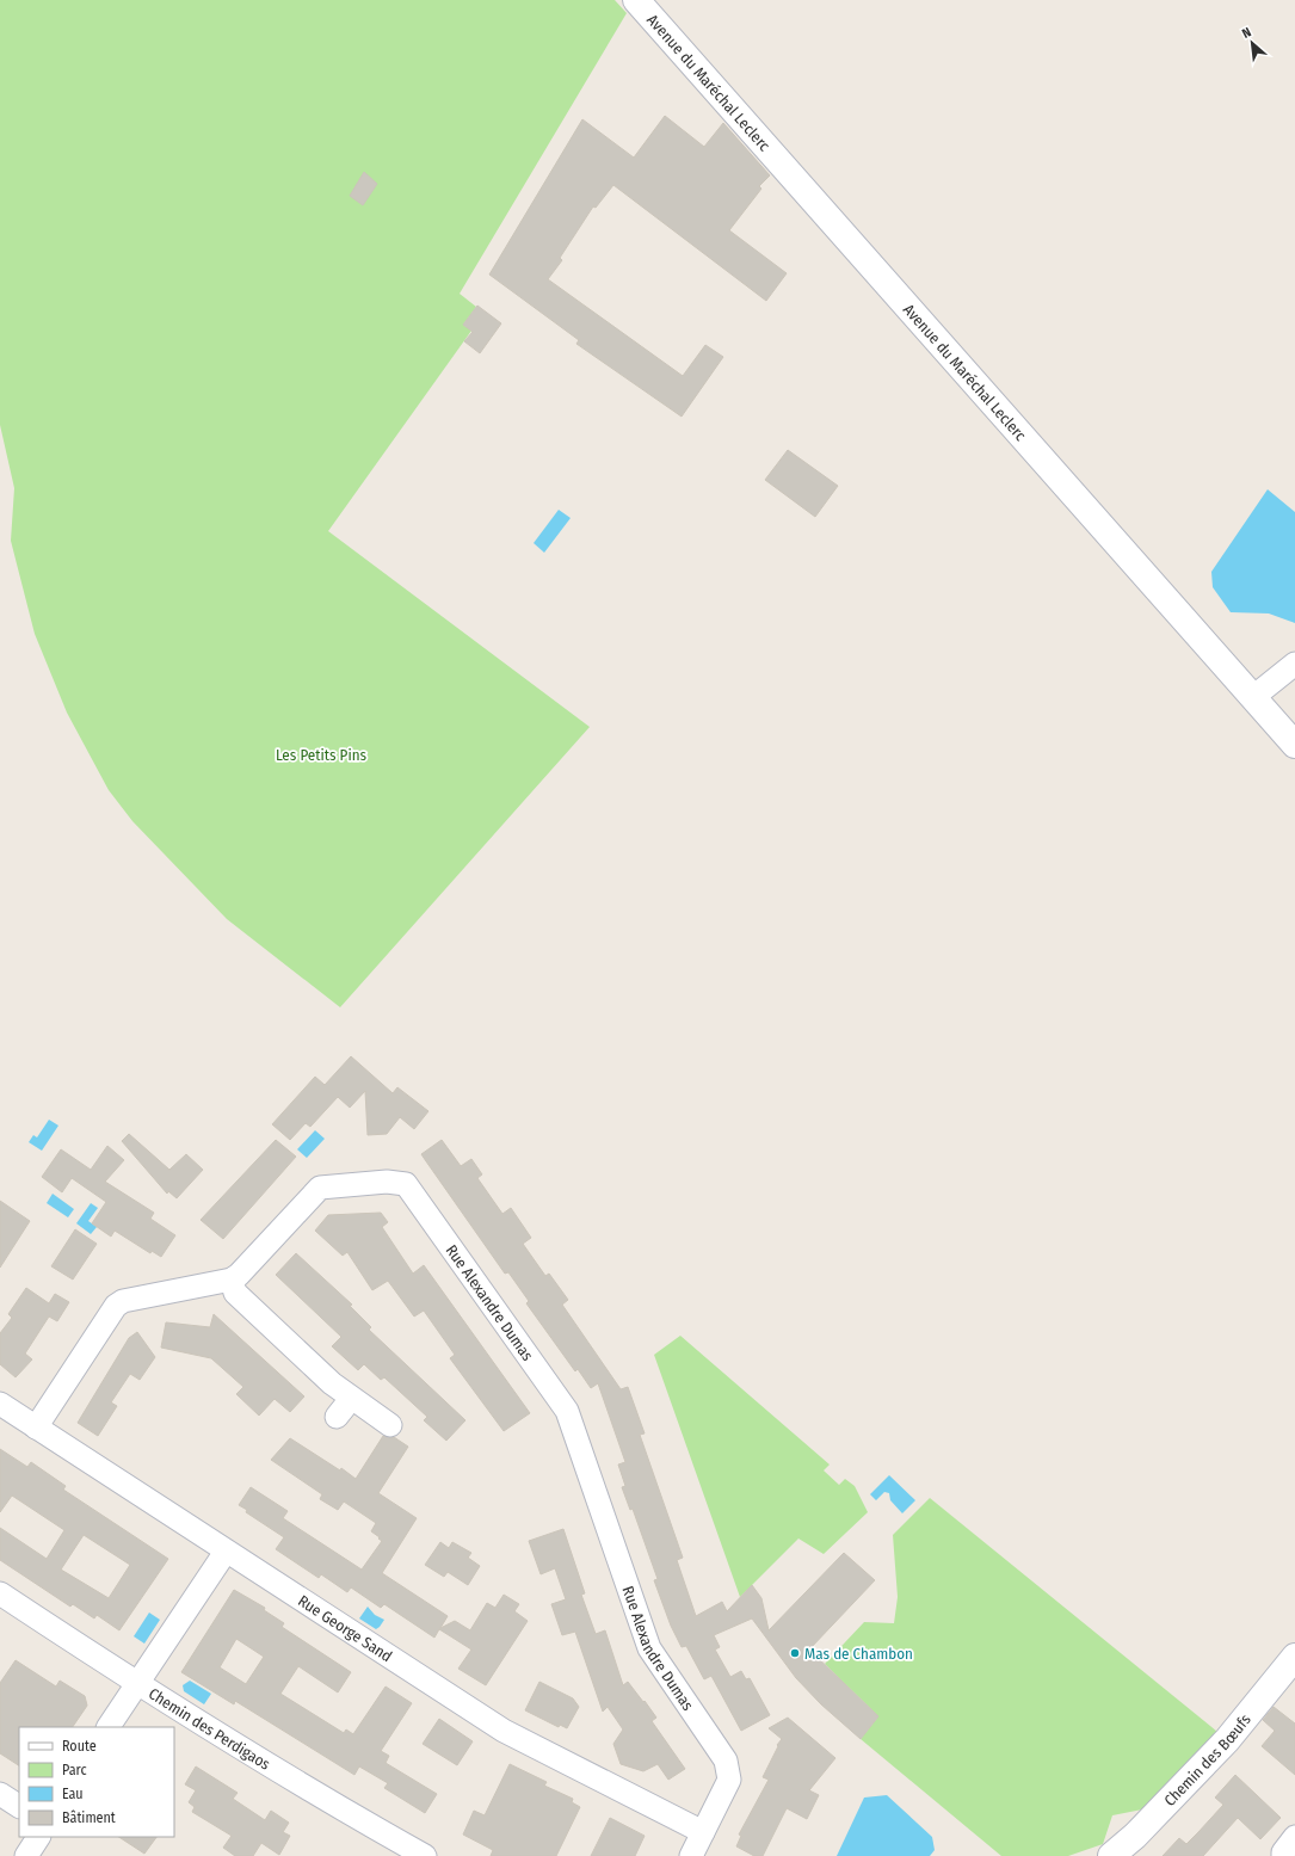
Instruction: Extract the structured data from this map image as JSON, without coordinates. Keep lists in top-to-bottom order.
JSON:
{
  "streets": {
    "main road": ["Avenue du Maréchal Leclerc", "Chemin des Bœufs"],
    "street": ["Rue Alexandre Dumas", "Rue George Sand", "Chemin des Perdigaos"]
  },
  "crossings": [
    ["Rue Alexandre Dumas", "Rue George Sand"]
  ],
  "parks": ["Les Petits Pins"],
  "places": ["Mas de Chambon"],
  "legend": [
    "Route",
    "Parc",
    "Eau",
    "Bâtiment"
  ],
  "north": "top left"
}
